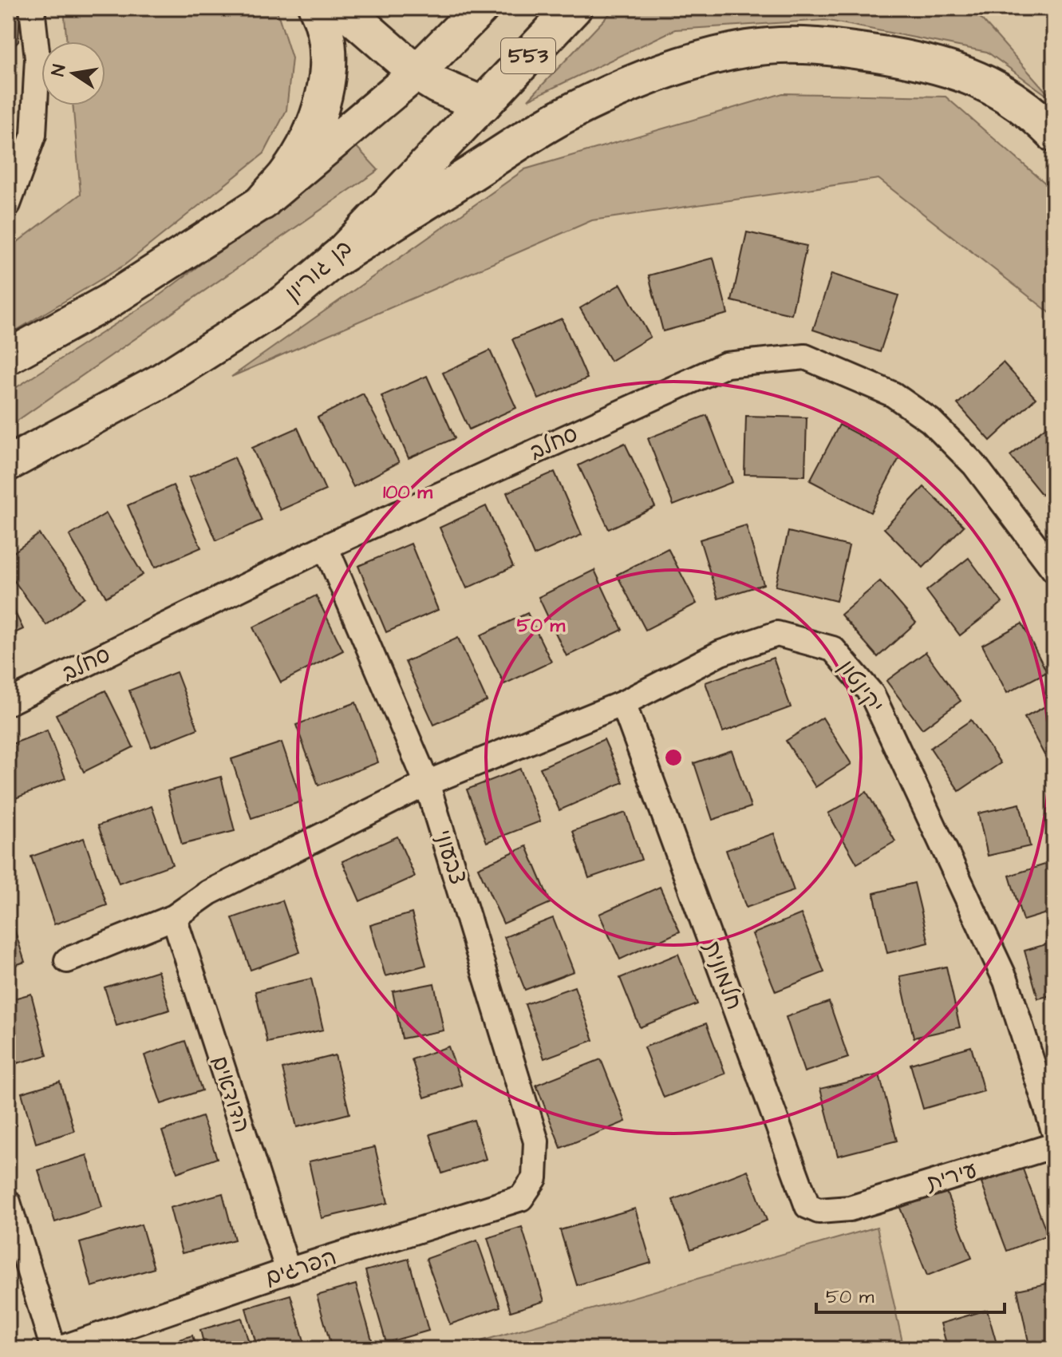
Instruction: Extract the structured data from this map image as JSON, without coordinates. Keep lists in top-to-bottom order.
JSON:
{
  "streets": {
    "main road": ["553", "בן גוריון"],
    "street": [
      "סחלב",
      "יקינטון",
      "צבעוני",
      "חלמונית",
      "הדודאים",
      "עירית",
      "הפרגים"
    ]
  },
  "crossings": [
    ["סחלב", "צבעוני"],
    ["יקינטון", "צבעוני"],
    ["יקינטון", "חלמונית"],
    ["צבעוני", "הפרגים"],
    ["חלמונית", "עירית"],
    ["הדודאים", "הפרגים"]
  ],
  "scale_bar": "50 m",
  "north": "left",
  "rings": ["100 m", "50 m"]
}
